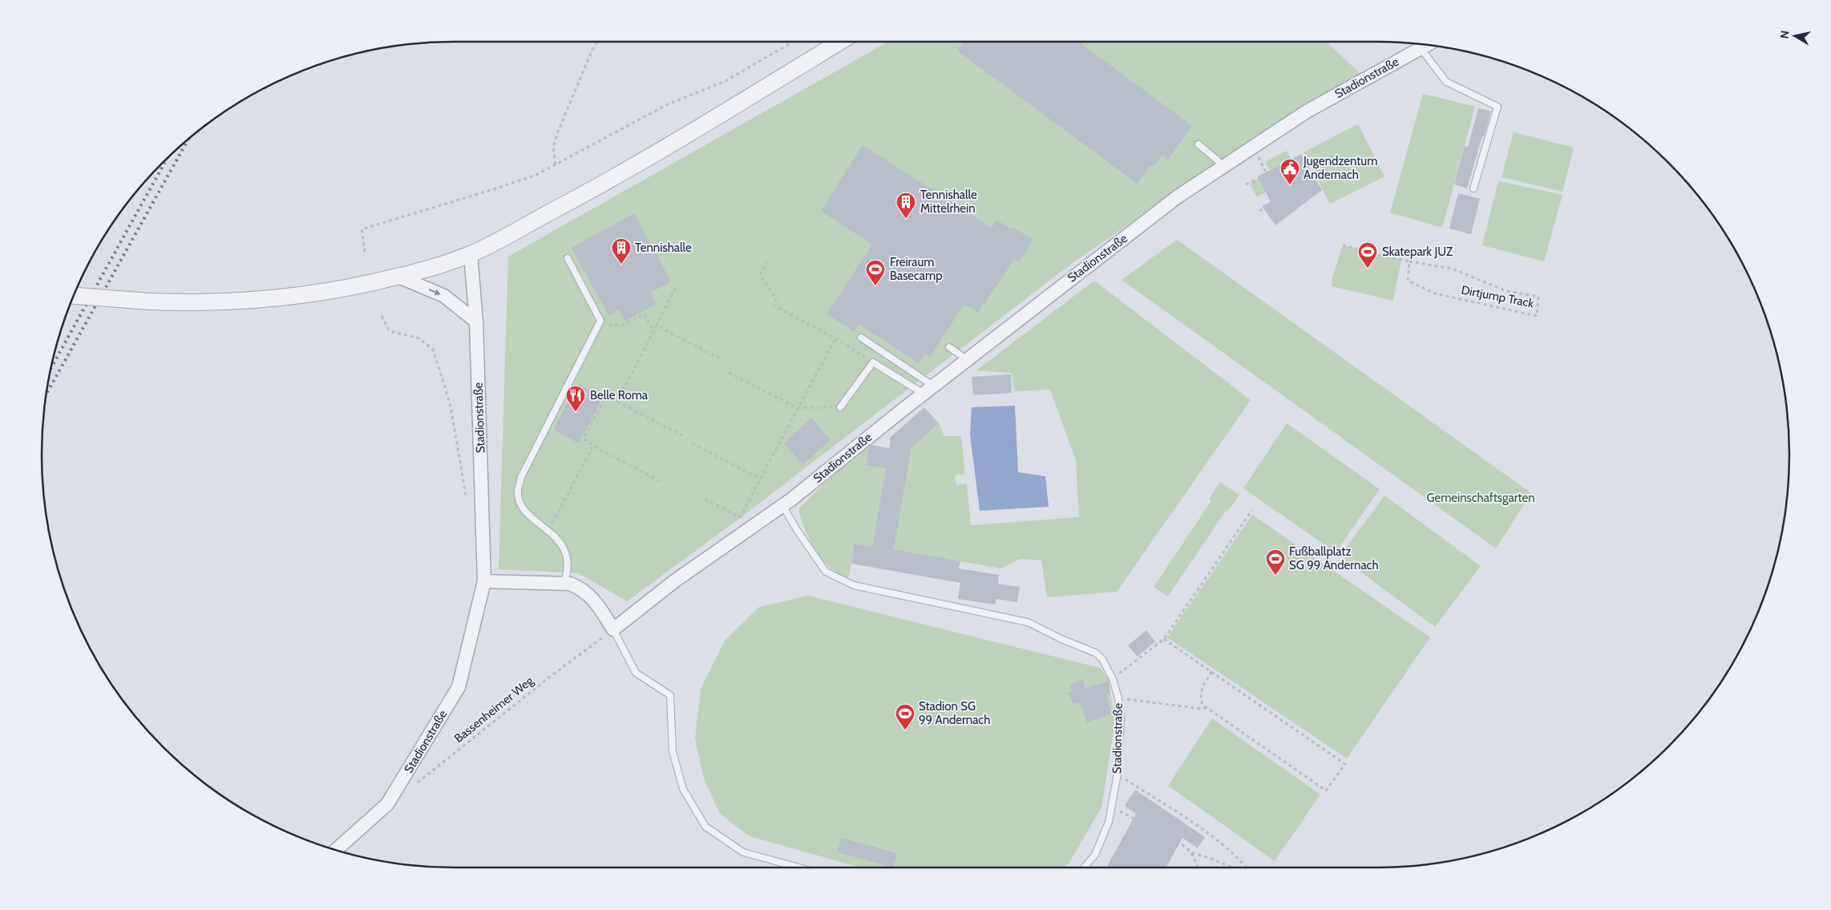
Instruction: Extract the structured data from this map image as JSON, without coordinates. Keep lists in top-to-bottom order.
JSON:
{
  "streets": {
    "street": ["Stadionstraße"],
    "path": ["Dirtjump Track", "Bassenheimer Weg"]
  },
  "crossings": [
    ["Stadionstraße", "Bassenheimer Weg"]
  ],
  "parks": ["Gemeinschaftsgarten"],
  "places": {
    "public building": ["Jugendzentum Andernach"],
    "building": ["Tennishalle Mittelrhein", "Tennishalle"],
    "sports": [
      "Skatepark JUZ",
      "Freiraum Basecamp",
      "Fußballplatz SG 99 Andernach",
      "Stadion SG 99 Andernach"
    ],
    "restaurant": ["Belle Roma"]
  },
  "north": "left"
}
